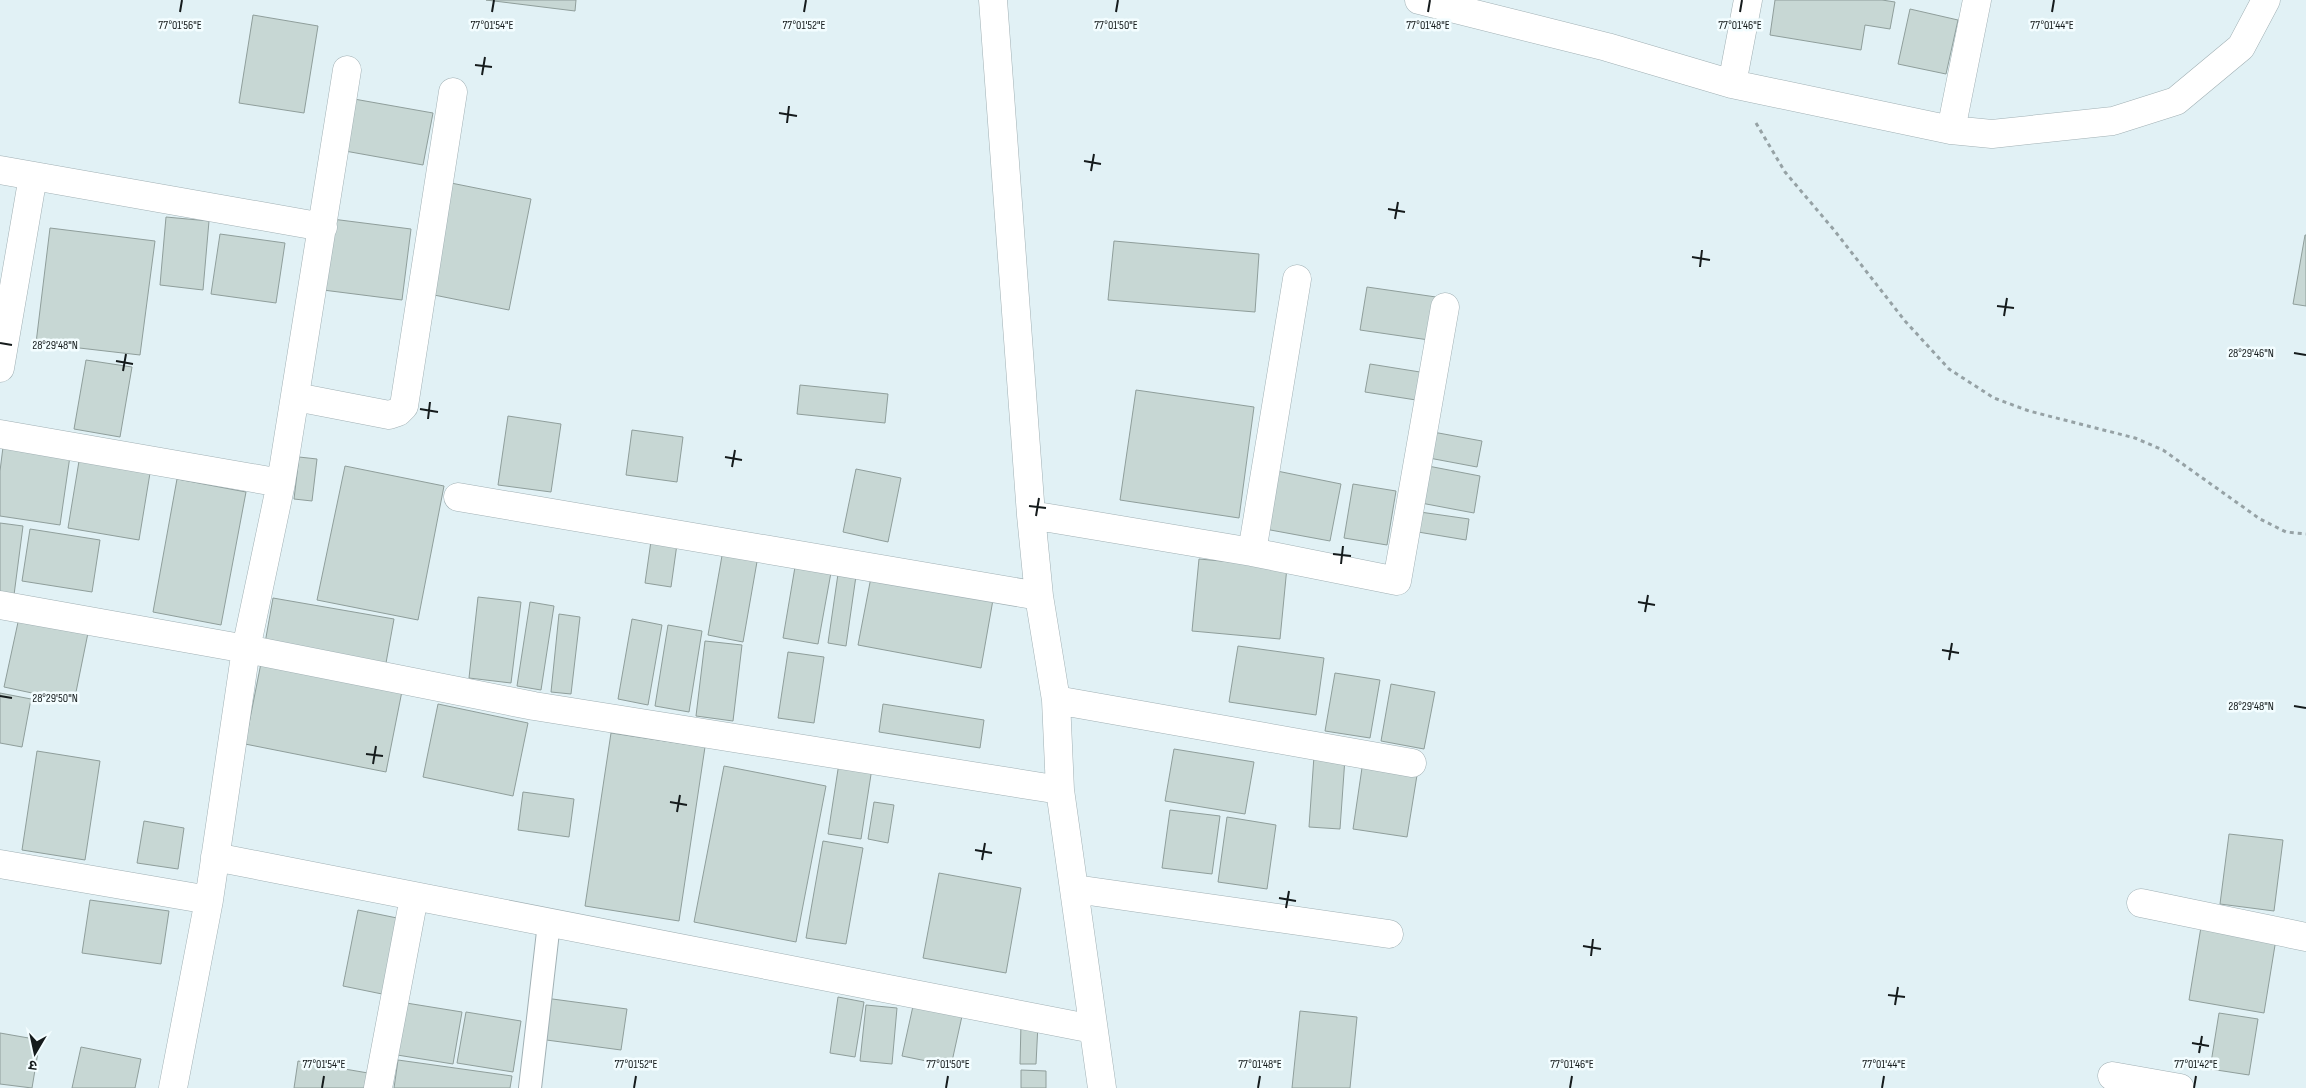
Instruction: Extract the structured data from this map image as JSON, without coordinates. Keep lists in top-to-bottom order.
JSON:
{
  "north": "bottom",
  "coordinates": [
    "77°01'56\"E",
    "77°01'54\"E",
    "77°01'52\"E",
    "77°01'50\"E",
    "77°01'48\"E",
    "77°01'46\"E",
    "77°01'44\"E",
    "28°29'48\"N",
    "28°29'46\"N",
    "28°29'50\"N",
    "77°01'42\"E"
  ]
}
